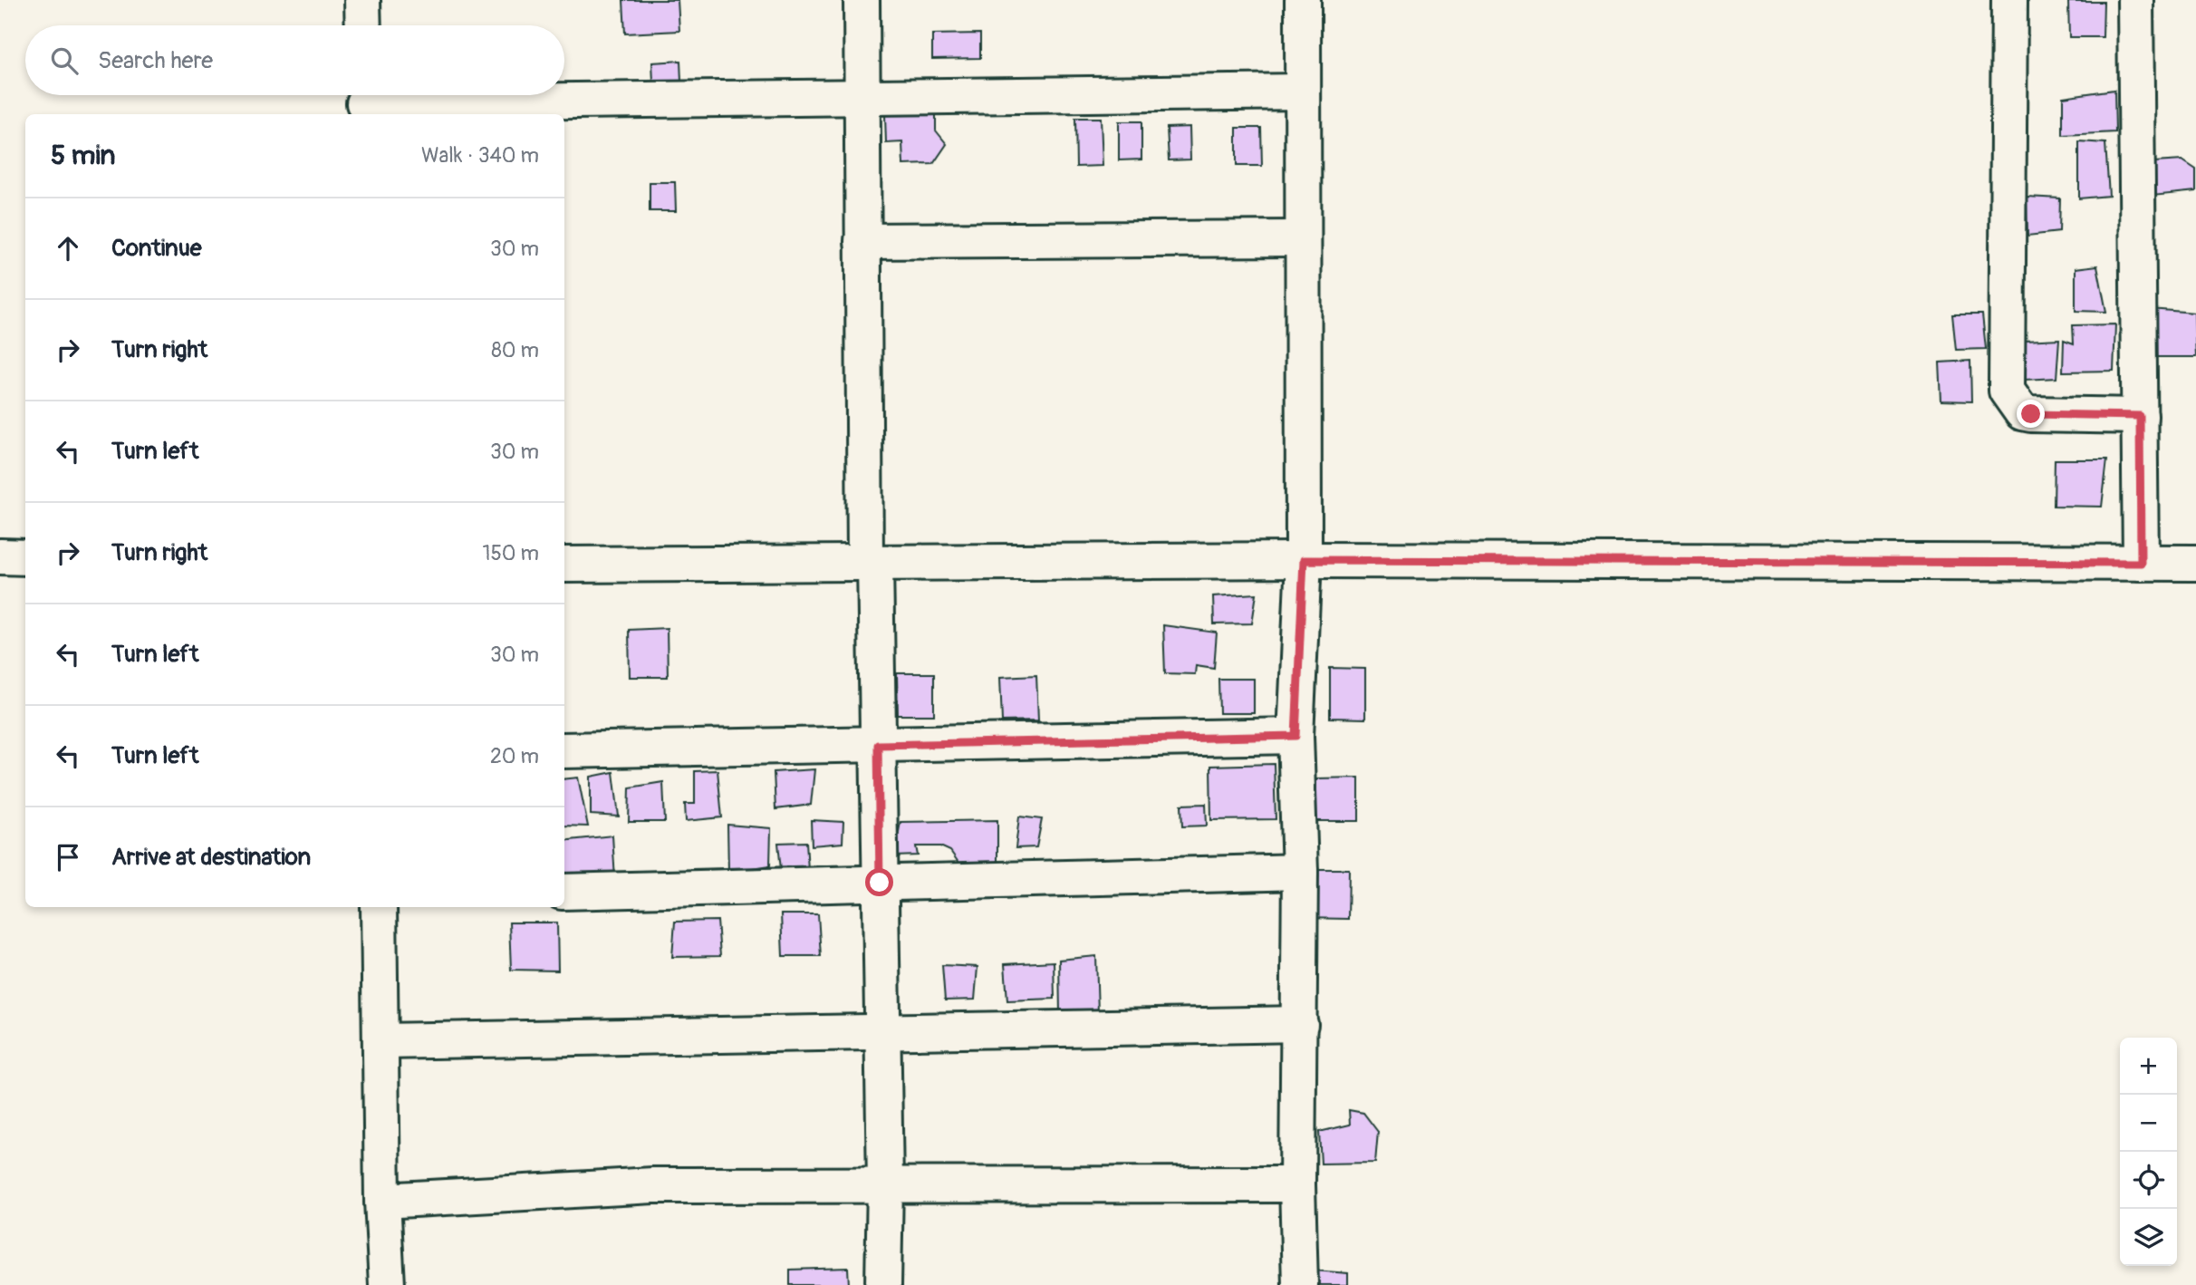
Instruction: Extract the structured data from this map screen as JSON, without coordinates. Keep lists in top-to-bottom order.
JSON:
{
  "page": {
    "search": "Search here",
    "heading": ["5 min", "Walk · 340 m"],
    "list": [
      ["Continue", "30 m"],
      ["Turn right", "80 m"],
      ["Turn left", "30 m"],
      ["Turn right", "150 m"],
      ["Turn left", "30 m"],
      ["Turn left", "20 m"],
      "Arrive at destination"
    ],
    "map_buttons": ["+", "−"]
  }
}
